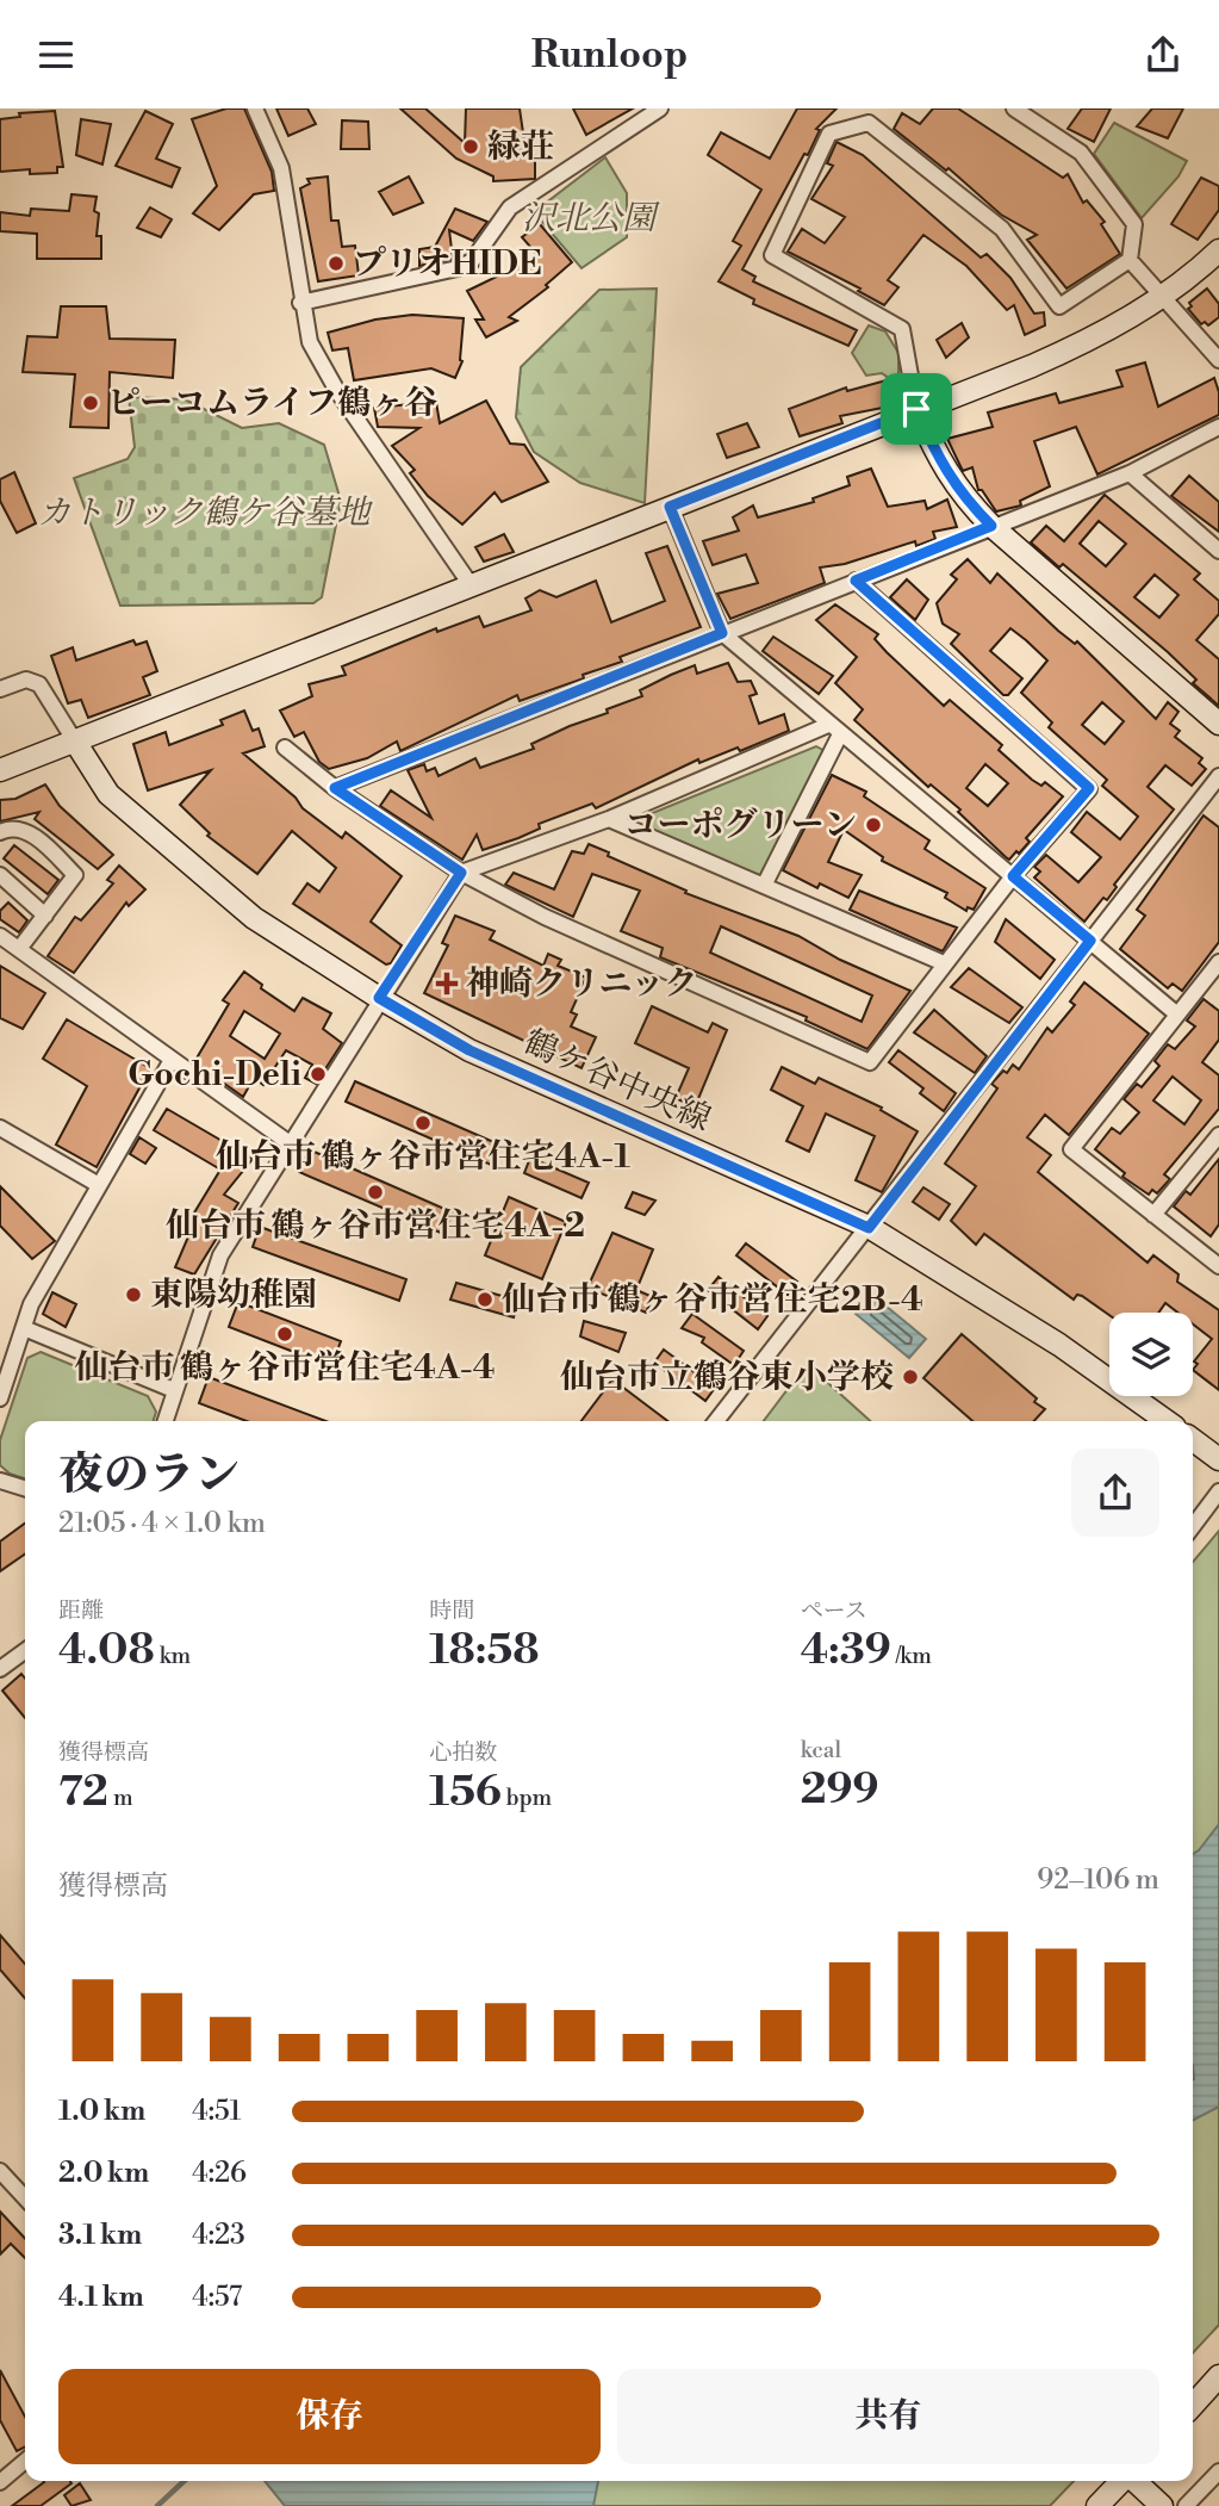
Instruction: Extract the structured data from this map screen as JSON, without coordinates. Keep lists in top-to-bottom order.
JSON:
{
  "streets": {
    "street": ["鶴ケ谷中央線"]
  },
  "parks": ["沢北公園", "カトリック鶴ケ谷墓地"],
  "places": {
    "other": [
      "緑荘",
      "プリオHIDE",
      "ピーコムライフ鶴ヶ谷",
      "コーポグリーン",
      "Gochi-Deli",
      "仙台市 鶴ヶ谷市営住宅4A-1",
      "仙台市 鶴ヶ谷市営住宅4A-2",
      "東陽幼稚園",
      "仙台市 鶴ヶ谷市営住宅2B-4",
      "仙台市 鶴ヶ谷市営住宅4A-4",
      "仙台市立鶴谷東小学校"
    ],
    "health": ["神崎クリニック"]
  },
  "page": {
    "header": "Runloop",
    "heading": ["夜のラン", "21:05 · 4 × 1.0 km"],
    "stats": [
      ["距離", "4.08 km"],
      ["時間", "18:58"],
      ["ペース", "4:39 /km"],
      ["獲得標高", "72 m"],
      ["心拍数", "156 bpm"],
      ["kcal", "299"]
    ],
    "chart": ["獲得標高", "92–106 m"],
    "list": [
      {
        "name": "1.0 km",
        "note": "4:51"
      },
      {
        "name": "2.0 km",
        "note": "4:26"
      },
      {
        "name": "3.1 km",
        "note": "4:23"
      },
      {
        "name": "4.1 km",
        "note": "4:57"
      }
    ],
    "buttons": ["保存", "共有"]
  }
}
